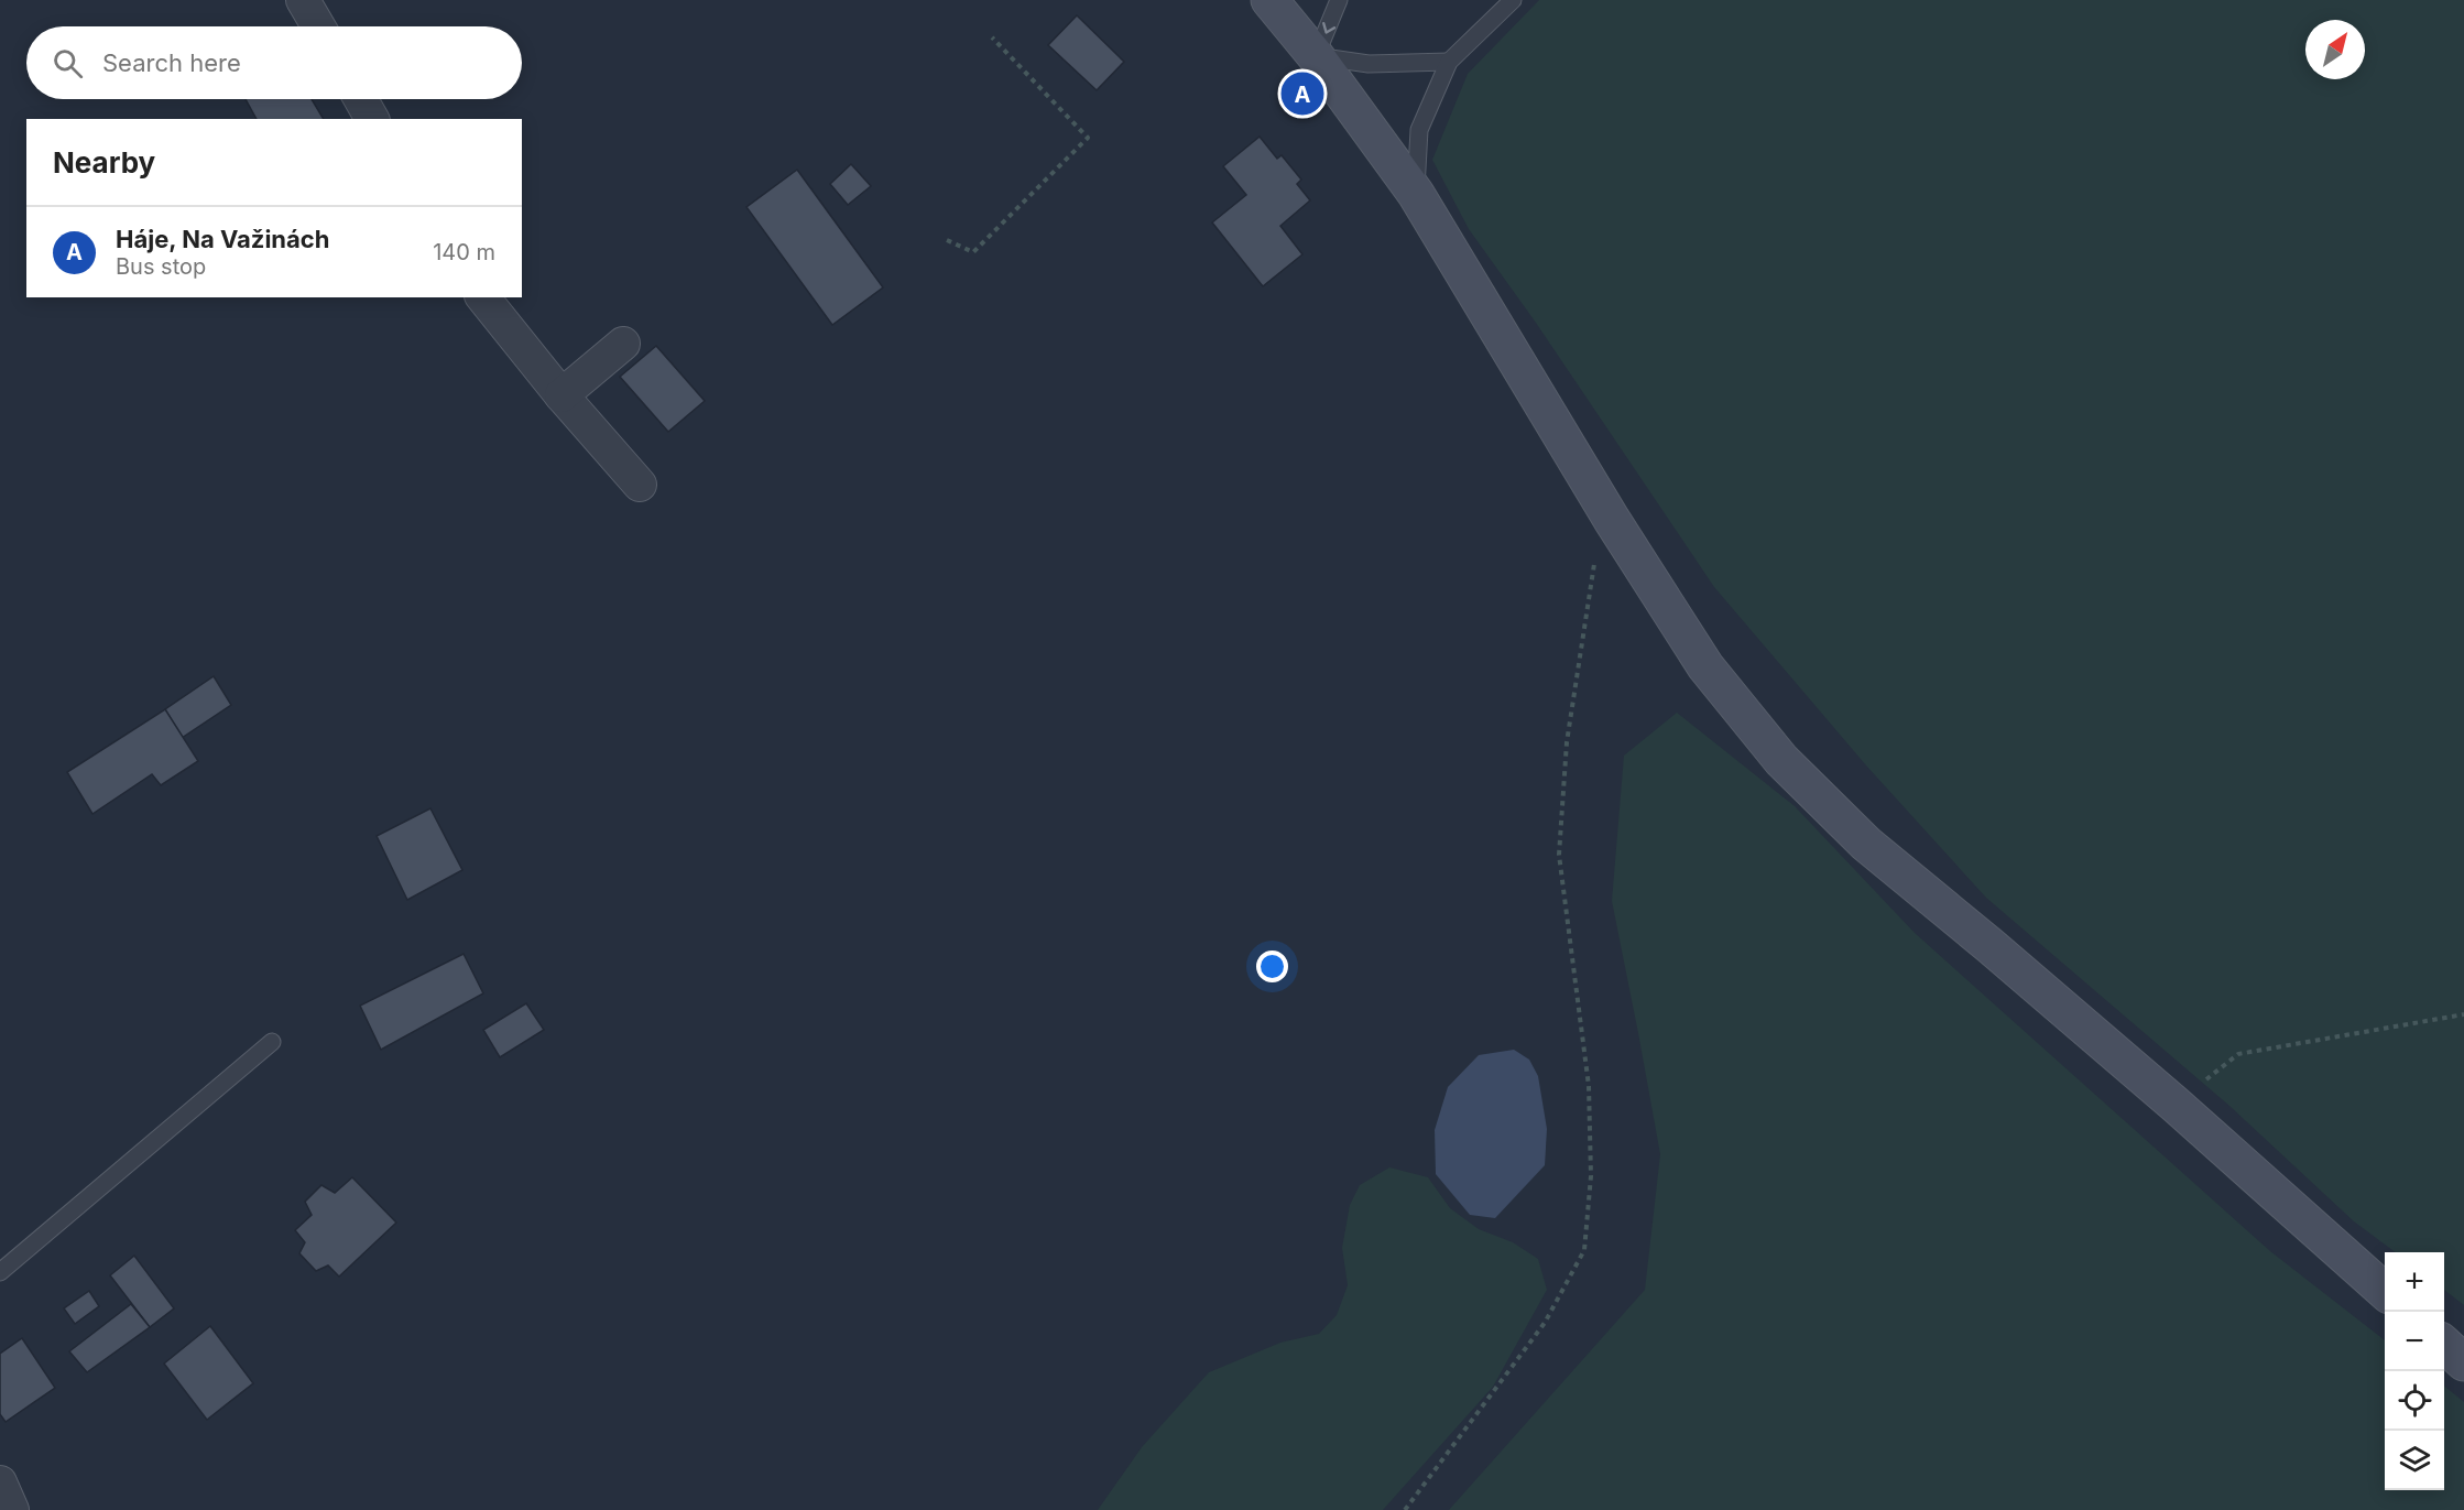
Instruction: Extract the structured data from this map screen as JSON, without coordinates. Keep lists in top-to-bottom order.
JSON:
{
  "north": "top right",
  "page": {
    "search": "Search here",
    "pins": "A",
    "heading": "Nearby",
    "list": [
      {
        "mark": "A",
        "name": "Háje, Na Važinách",
        "note": "Bus stop",
        "value": "140 m"
      }
    ],
    "map_buttons": ["+", "−"]
  }
}
